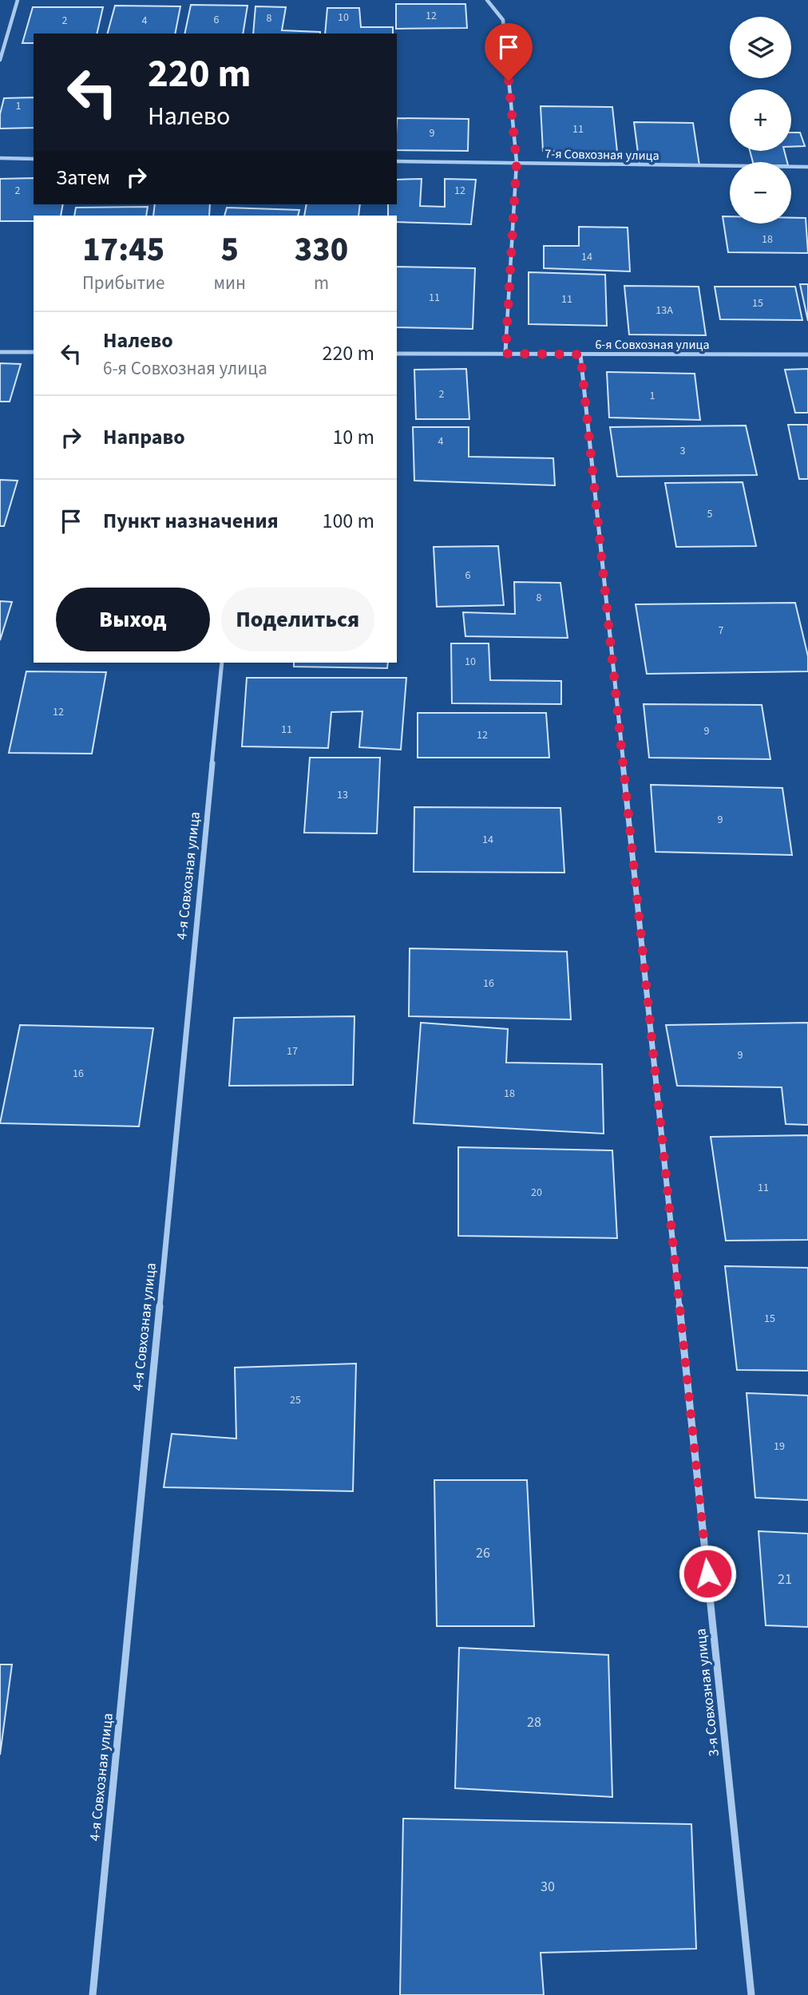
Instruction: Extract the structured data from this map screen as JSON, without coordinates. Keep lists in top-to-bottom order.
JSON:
{
  "streets": {
    "street": [
      "7-я Совхозная улица",
      "6-я Совхозная улица",
      "4-я Совхозная улица",
      "3-я Совхозная улица"
    ]
  },
  "crossings": [
    ["6-я Совхозная улица", "3-я Совхозная улица"]
  ],
  "house_numbers": [
    "12",
    "10",
    "8",
    "6",
    "2",
    "4",
    "1",
    "11",
    "9",
    "2",
    "12",
    "18",
    "14",
    "11",
    "11",
    "15",
    "13А",
    "2",
    "1",
    "4",
    "3",
    "5",
    "6",
    "8",
    "7",
    "10",
    "12",
    "11",
    "9",
    "12",
    "13",
    "9",
    "14",
    "16",
    "17",
    "9",
    "16",
    "18",
    "11",
    "20",
    "15",
    "25",
    "19",
    "26",
    "21",
    "28",
    "30"
  ],
  "page": {
    "map_buttons": ["+", "−"],
    "turn": ["220 m", "Налево"],
    "then": "Затем",
    "eta": [
      "17:45",
      "Прибытие",
      "5",
      "мин",
      "330",
      "m"
    ],
    "list": [
      {
        "name": "Налево",
        "note": "6-я Совхозная улица",
        "value": "220 m"
      },
      {
        "name": "Направо",
        "value": "10 m"
      },
      {
        "name": "Пункт назначения",
        "value": "100 m"
      }
    ],
    "buttons": ["Выход", "Поделиться"]
  }
}
